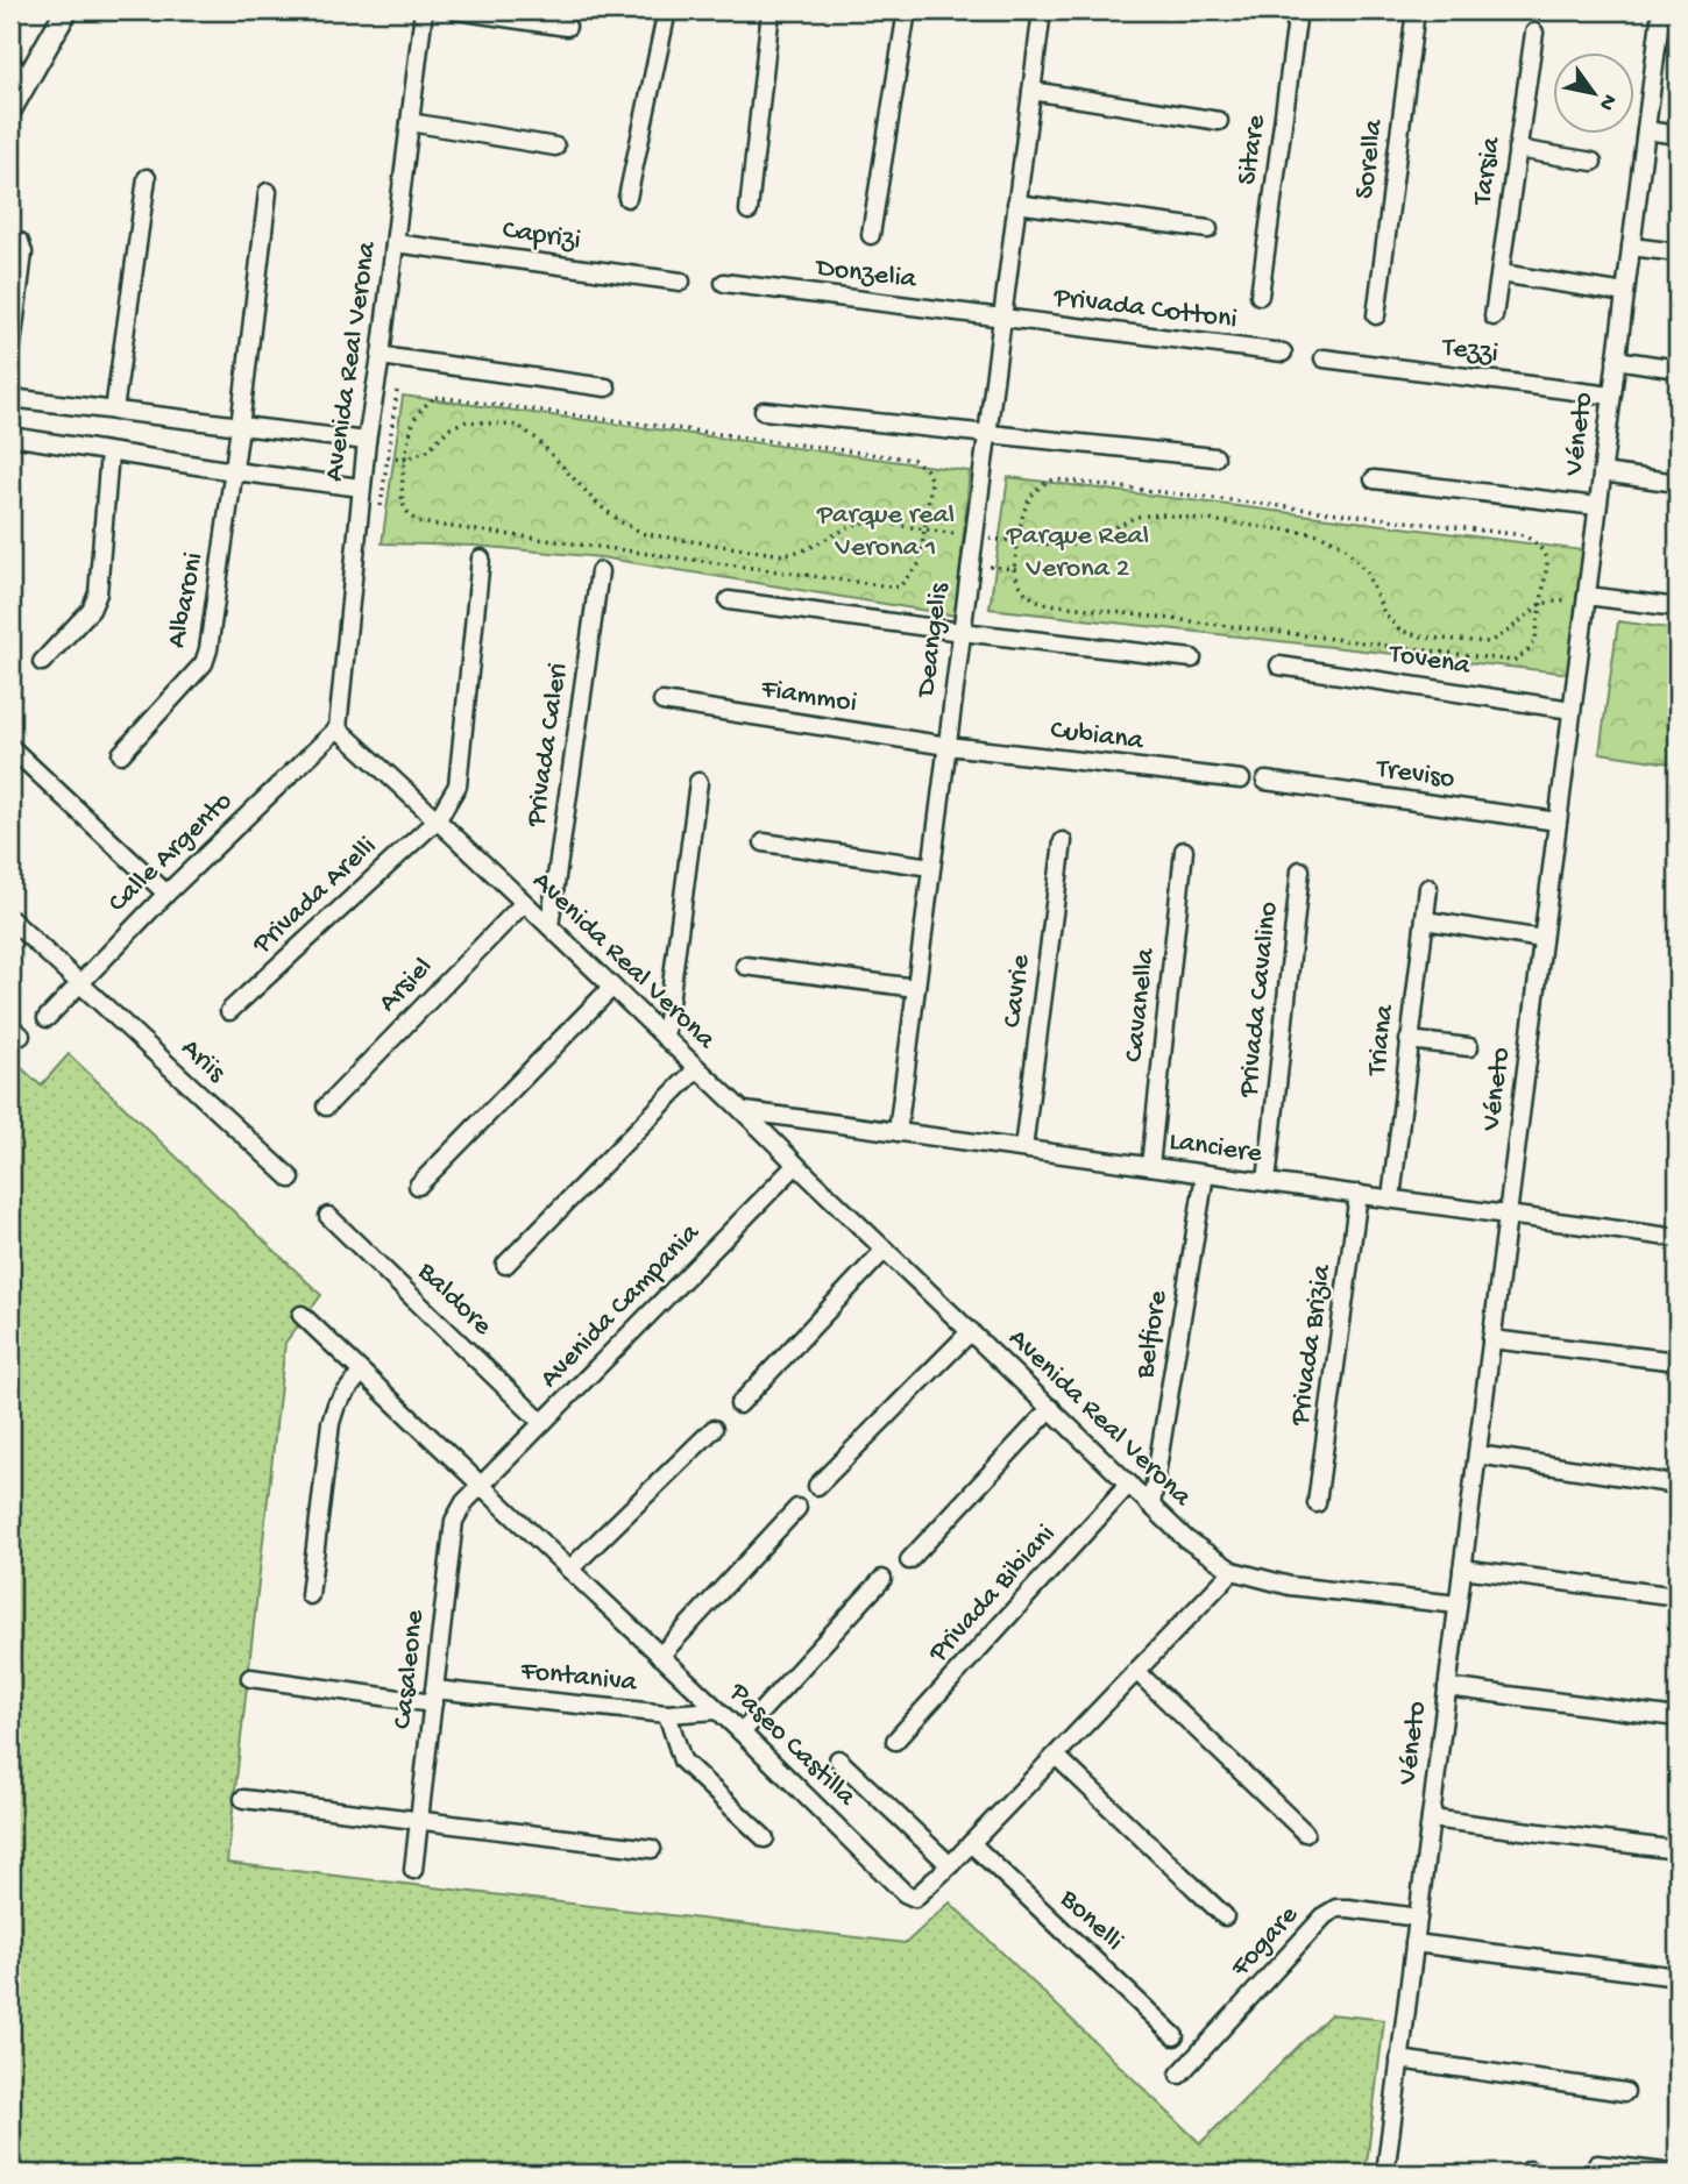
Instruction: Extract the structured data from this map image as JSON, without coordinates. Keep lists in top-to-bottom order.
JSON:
{
  "streets": {
    "street": [
      "Sitare",
      "Sorella",
      "Tarsia",
      "Caprizi",
      "Donzelia",
      "Privada Cottoni",
      "Tezzi",
      "Avenida Real Verona",
      "Véneto",
      "Albaroni",
      "Deangelis",
      "Tovena",
      "Fiammoi",
      "Cubiana",
      "Privada Caleri",
      "Treviso",
      "Calle Argento",
      "Privada Arelli",
      "Arsiel",
      "Cavrie",
      "Privada Cavalino",
      "Cavanella",
      "Triana",
      "Ariis",
      "Lanciere",
      "Baldore",
      "Avenida Campania",
      "Belfiore",
      "Privada Brizia",
      "Privada Bibiani",
      "Casaleone",
      "Fontaniva",
      "Paseo Castilla",
      "Bonelli",
      "Fogare"
    ]
  },
  "crossings": [
    ["Caprizi", "Avenida Real Verona"],
    ["Donzelia", "Privada Cottoni"],
    ["Donzelia", "Deangelis"],
    ["Privada Cottoni", "Deangelis"],
    ["Tezzi", "Véneto"],
    ["Avenida Real Verona", "Véneto"],
    ["Avenida Real Verona", "Privada Caleri"],
    ["Avenida Real Verona", "Calle Argento"],
    ["Avenida Real Verona", "Privada Arelli"],
    ["Avenida Real Verona", "Arsiel"],
    ["Avenida Real Verona", "Lanciere"],
    ["Avenida Real Verona", "Avenida Campania"],
    ["Avenida Real Verona", "Belfiore"],
    ["Avenida Real Verona", "Privada Bibiani"],
    ["Avenida Real Verona", "Paseo Castilla"],
    ["Véneto", "Tovena"],
    ["Véneto", "Treviso"],
    ["Véneto", "Lanciere"],
    ["Véneto", "Fogare"],
    ["Deangelis", "Fiammoi"],
    ["Deangelis", "Cubiana"],
    ["Deangelis", "Lanciere"],
    ["Fiammoi", "Cubiana"],
    ["Calle Argento", "Ariis"],
    ["Cavrie", "Lanciere"],
    ["Privada Cavalino", "Lanciere"],
    ["Cavanella", "Lanciere"],
    ["Triana", "Lanciere"],
    ["Lanciere", "Belfiore"],
    ["Lanciere", "Privada Brizia"],
    ["Baldore", "Avenida Campania"],
    ["Avenida Campania", "Casaleone"],
    ["Avenida Campania", "Paseo Castilla"],
    ["Casaleone", "Fontaniva"],
    ["Casaleone", "Paseo Castilla"],
    ["Fontaniva", "Paseo Castilla"],
    ["Paseo Castilla", "Bonelli"]
  ],
  "parks": ["Parque real Verona 1", "Parque Real Verona 2"],
  "north": "bottom right"
}
